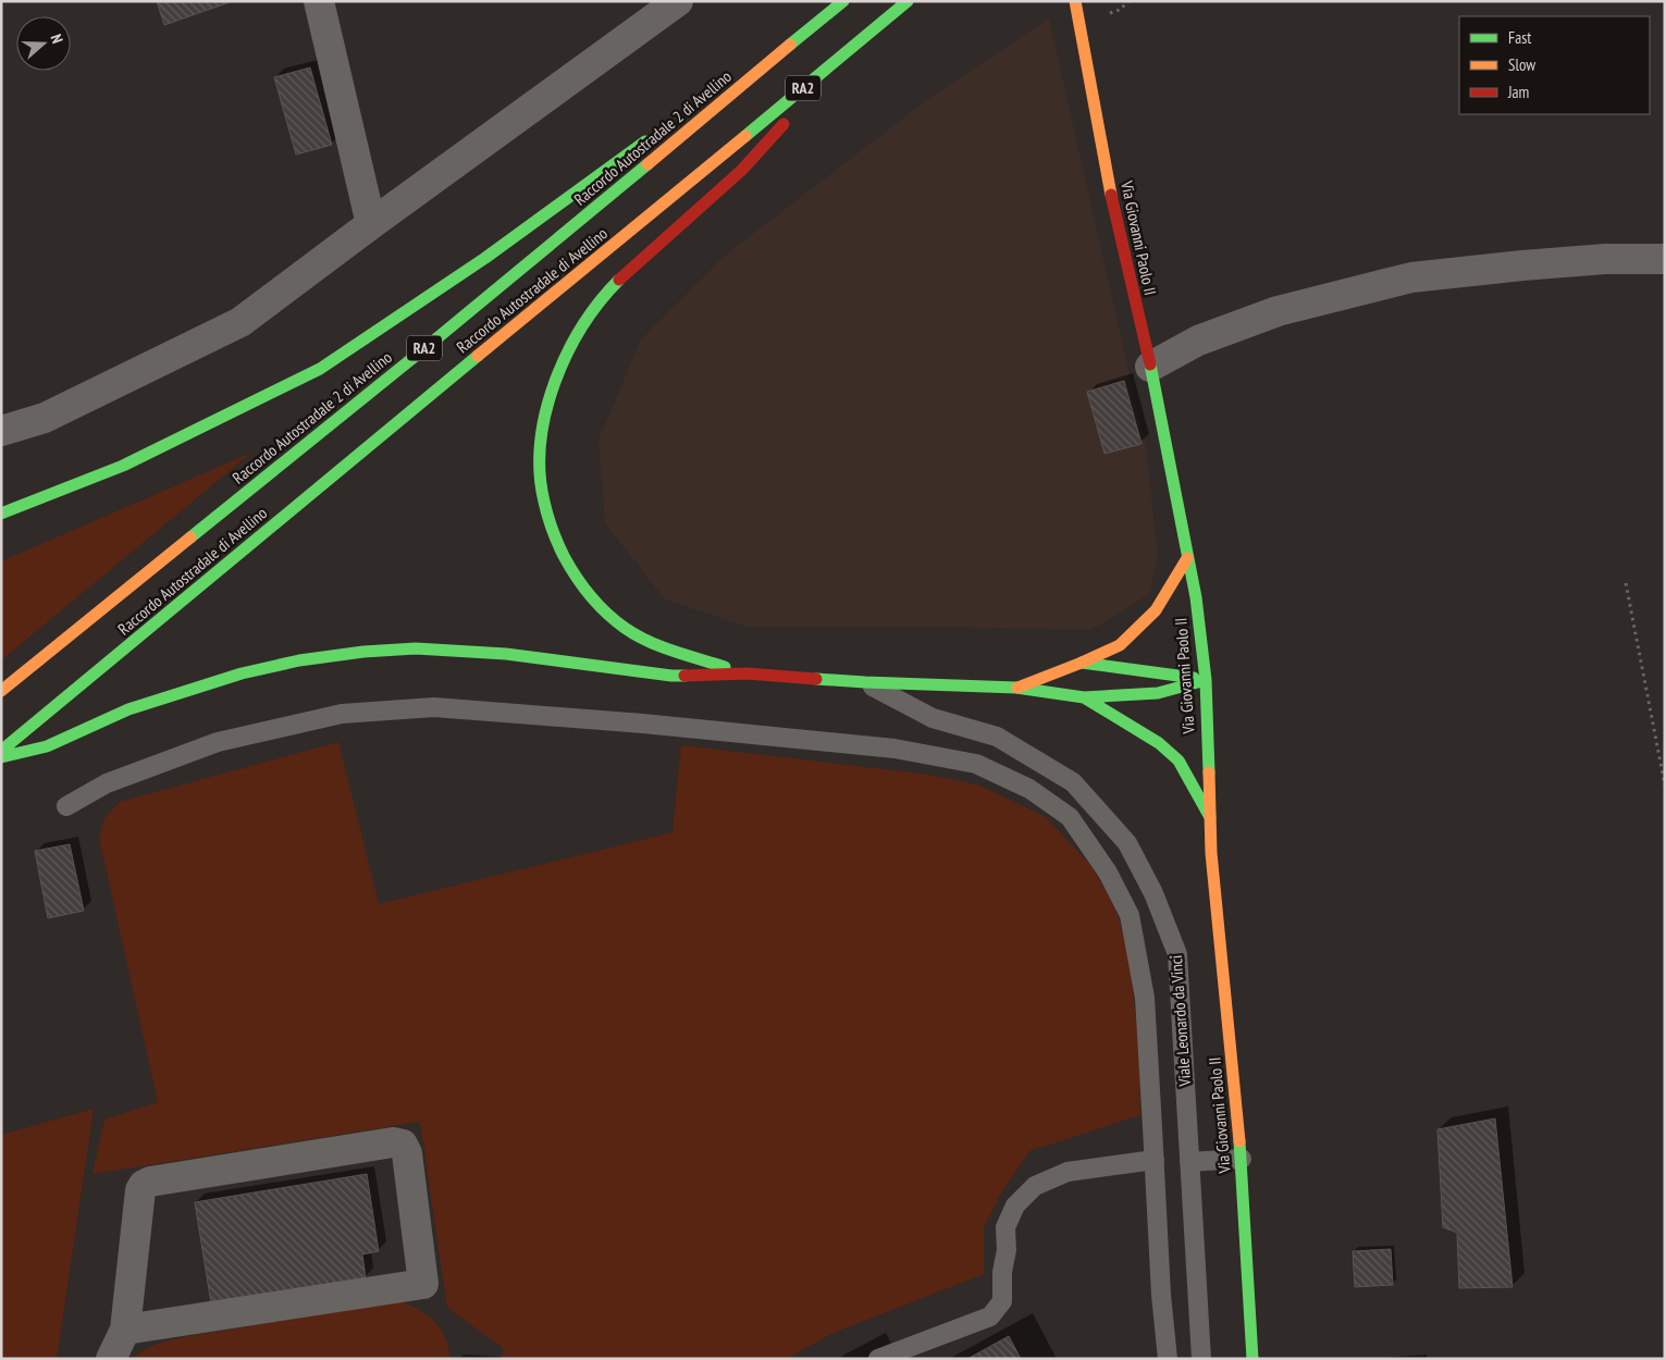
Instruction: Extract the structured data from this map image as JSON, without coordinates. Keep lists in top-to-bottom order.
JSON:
{
  "streets": {
    "main road": [
      "RA2",
      "Raccordo Autostradale 2 di Avellino",
      "Via Giovanni Paolo II",
      "Raccordo Autostradale di Avellino"
    ],
    "lane": ["Viale Leonardo da Vinci"]
  },
  "legend": ["Fast", "Slow", "Jam"],
  "north": "right"
}
